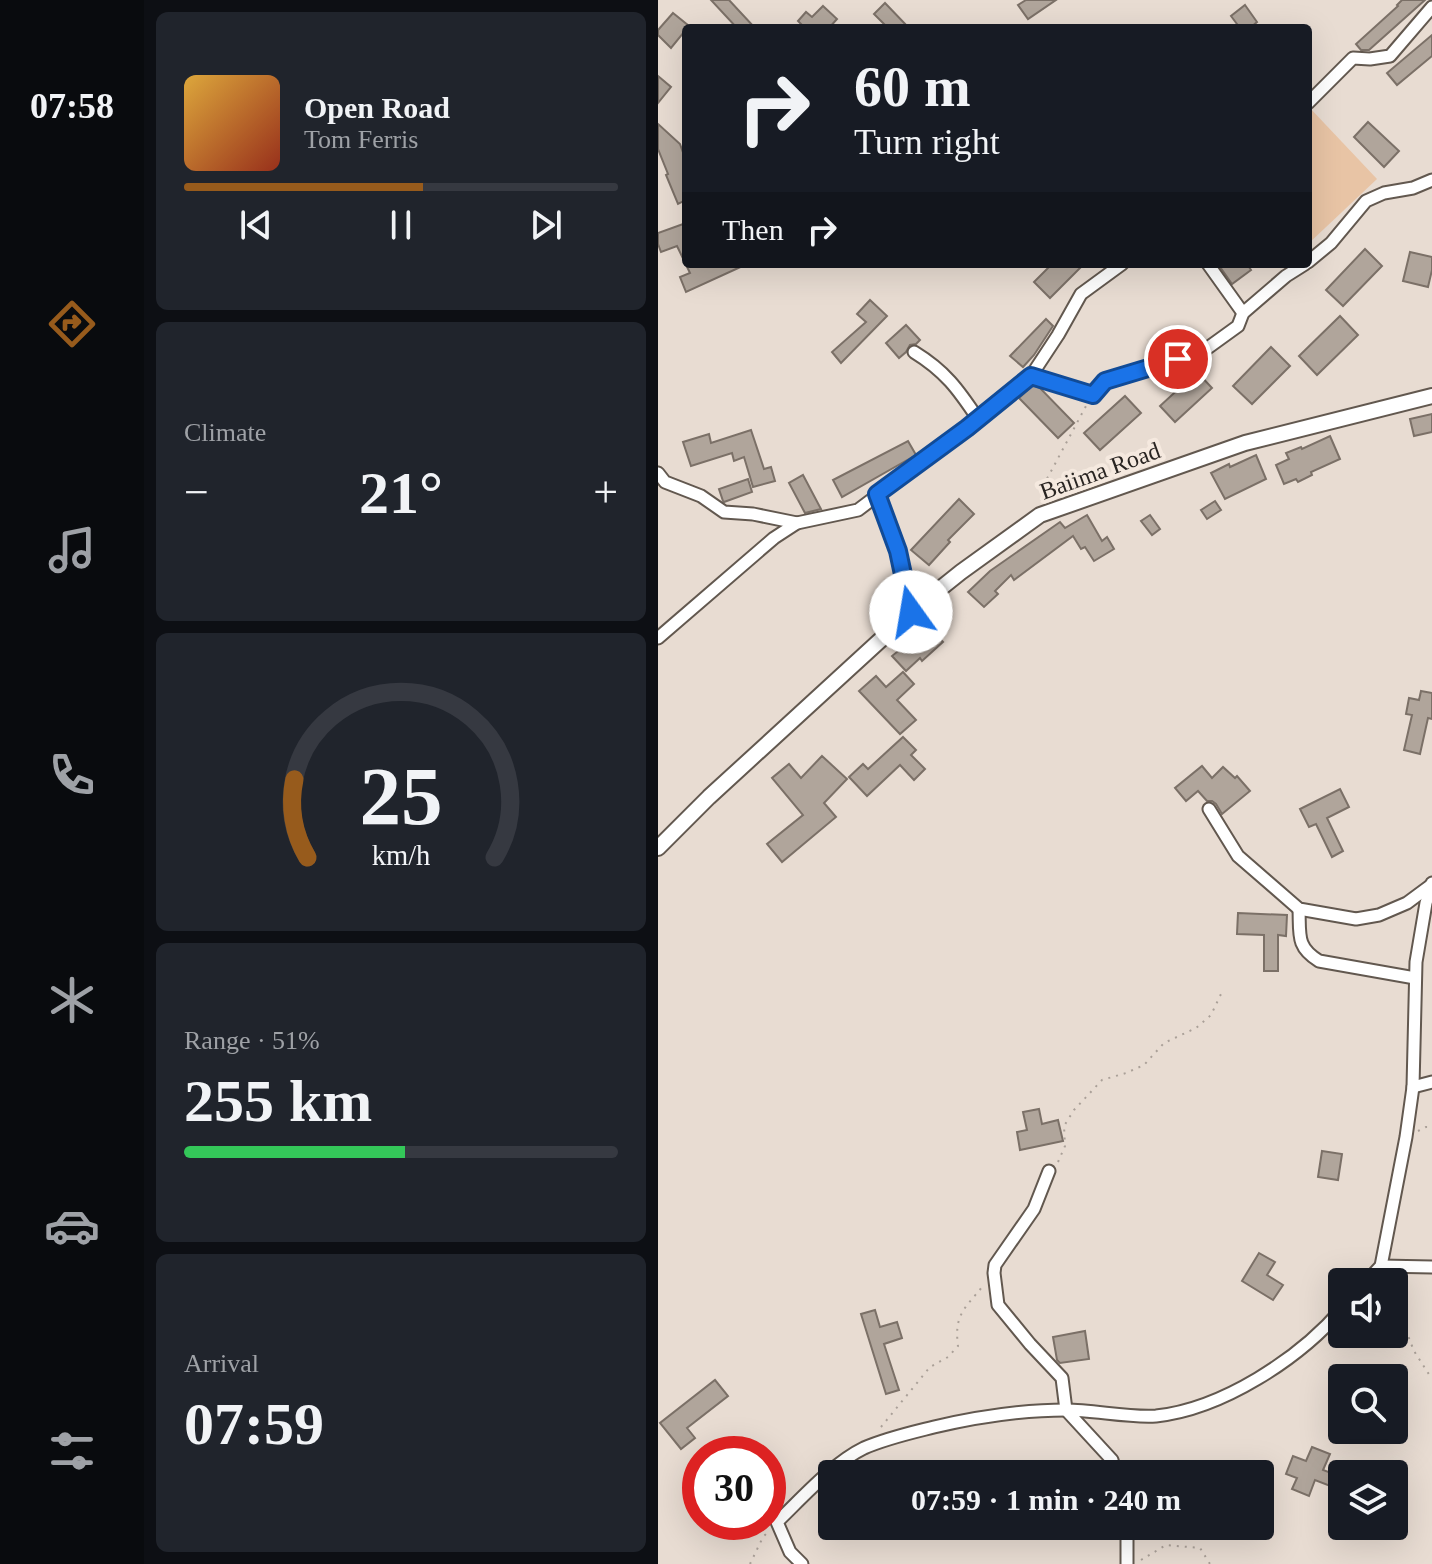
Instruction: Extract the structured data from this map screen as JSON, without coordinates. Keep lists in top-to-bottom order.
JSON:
{
  "streets": {
    "street": ["Baiima Road"]
  },
  "page": {
    "tabs": "07:58",
    "turn": ["60 m", "Turn right"],
    "song": ["Open Road", "Tom Ferris"],
    "then": "Then",
    "tile": [
      "Climate",
      ["Range · 51%", "255 km"],
      ["Arrival", "07:59"]
    ],
    "heat": ["−", "21°", "+"],
    "limit": "30",
    "trip": "07:59 · 1 min · 240 m",
    "gauge": ["25", "km/h"]
  }
}
